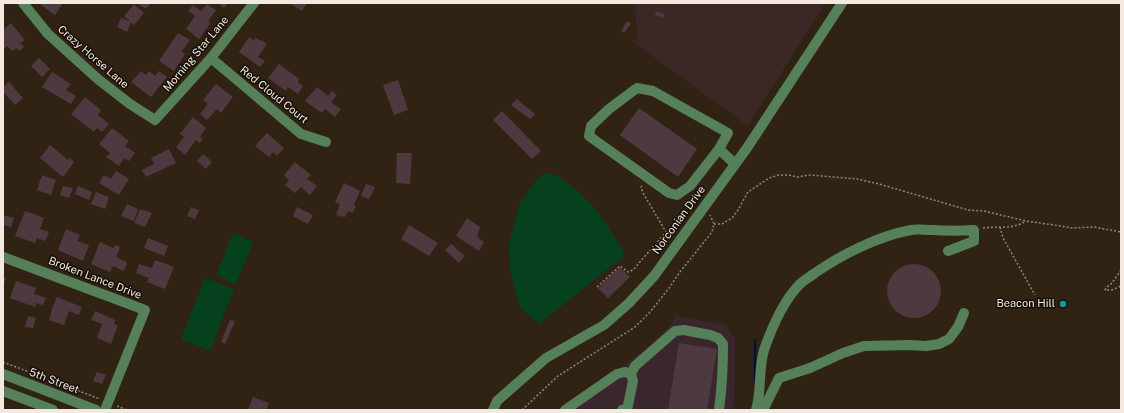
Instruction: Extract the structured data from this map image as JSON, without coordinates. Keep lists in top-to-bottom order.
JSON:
{
  "streets": {
    "street": [
      "Morning Star Lane",
      "Crazy Horse Lane",
      "Red Cloud Court",
      "Norconian Drive",
      "Broken Lance Drive",
      "5th Street"
    ]
  },
  "crossings": [
    ["Morning Star Lane", "Crazy Horse Lane"],
    ["Morning Star Lane", "Red Cloud Court"]
  ],
  "places": ["Beacon Hill"]
}
